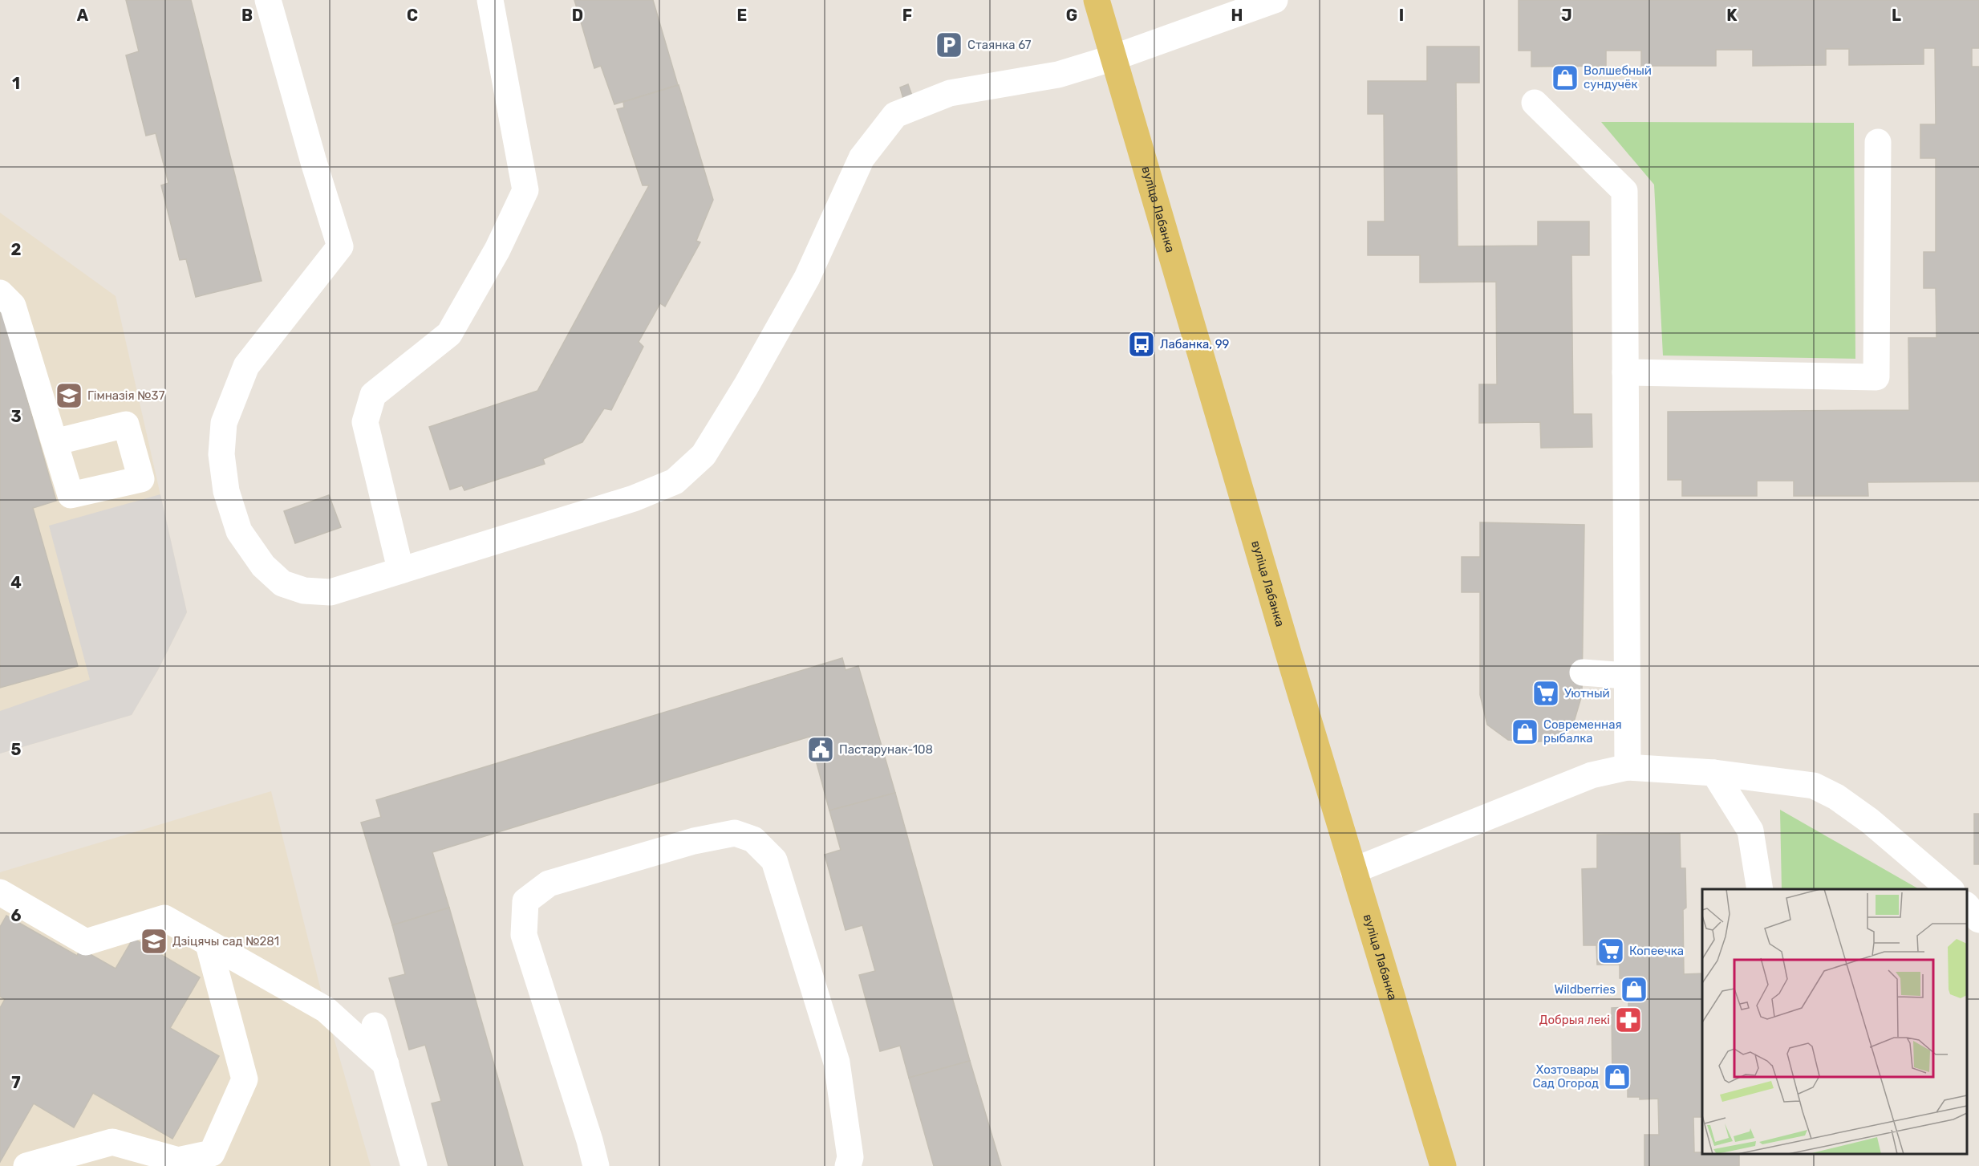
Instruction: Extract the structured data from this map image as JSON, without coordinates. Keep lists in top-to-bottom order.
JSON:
{
  "streets": {
    "main road": ["вуліца Лабанка"]
  },
  "places": {
    "parking": ["Стаянка 67"],
    "shop": [
      "Волшебный сундучёк",
      "Современная рыбалка",
      "Wildberries",
      "Хозтовары Сад Огород"
    ],
    "bus stop": ["Лабанка, 99"],
    "school or university": ["Гімназія №37", "Дзіцячы сад №281"],
    "supermarket": ["Уютный", "Копеечка"],
    "public building": ["Пастарунак-108"],
    "pharmacy": ["Добрыя лекі"]
  },
  "grid": {
    "columns": [
      "A",
      "B",
      "C",
      "D",
      "E",
      "F",
      "G",
      "H",
      "I",
      "J",
      "K",
      "L"
    ],
    "rows": [
      "1",
      "2",
      "3",
      "4",
      "5",
      "6",
      "7"
    ]
  }
}
